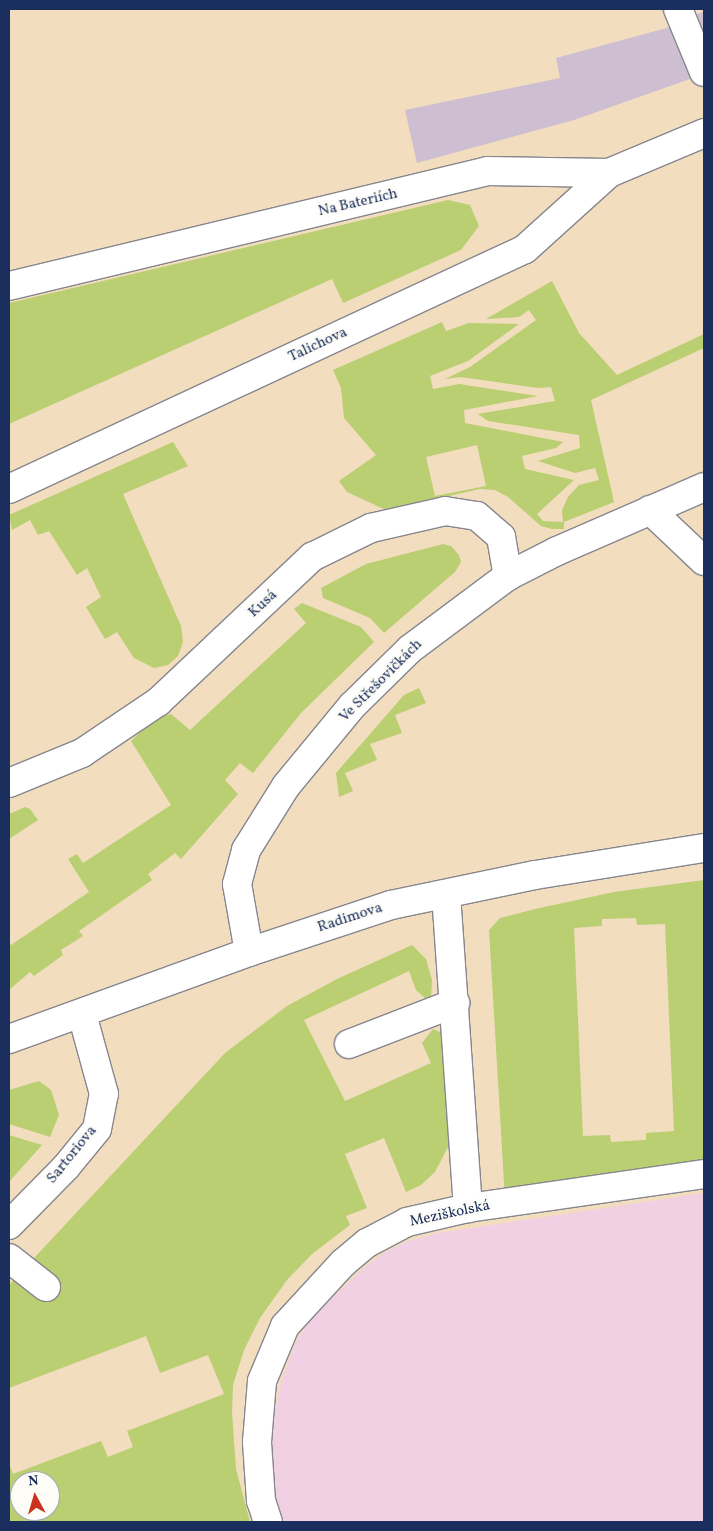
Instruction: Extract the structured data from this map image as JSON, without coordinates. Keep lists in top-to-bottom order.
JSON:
{
  "streets": {
    "street": [
      "Na Bateriích",
      "Talichova",
      "Kusá",
      "Ve Střešovičkách",
      "Radimova",
      "Sartoriova",
      "Meziškolská"
    ]
  },
  "crossings": [
    ["Na Bateriích", "Talichova"],
    ["Kusá", "Ve Střešovičkách"],
    ["Ve Střešovičkách", "Radimova"],
    ["Radimova", "Sartoriova"]
  ],
  "north": "top"
}
